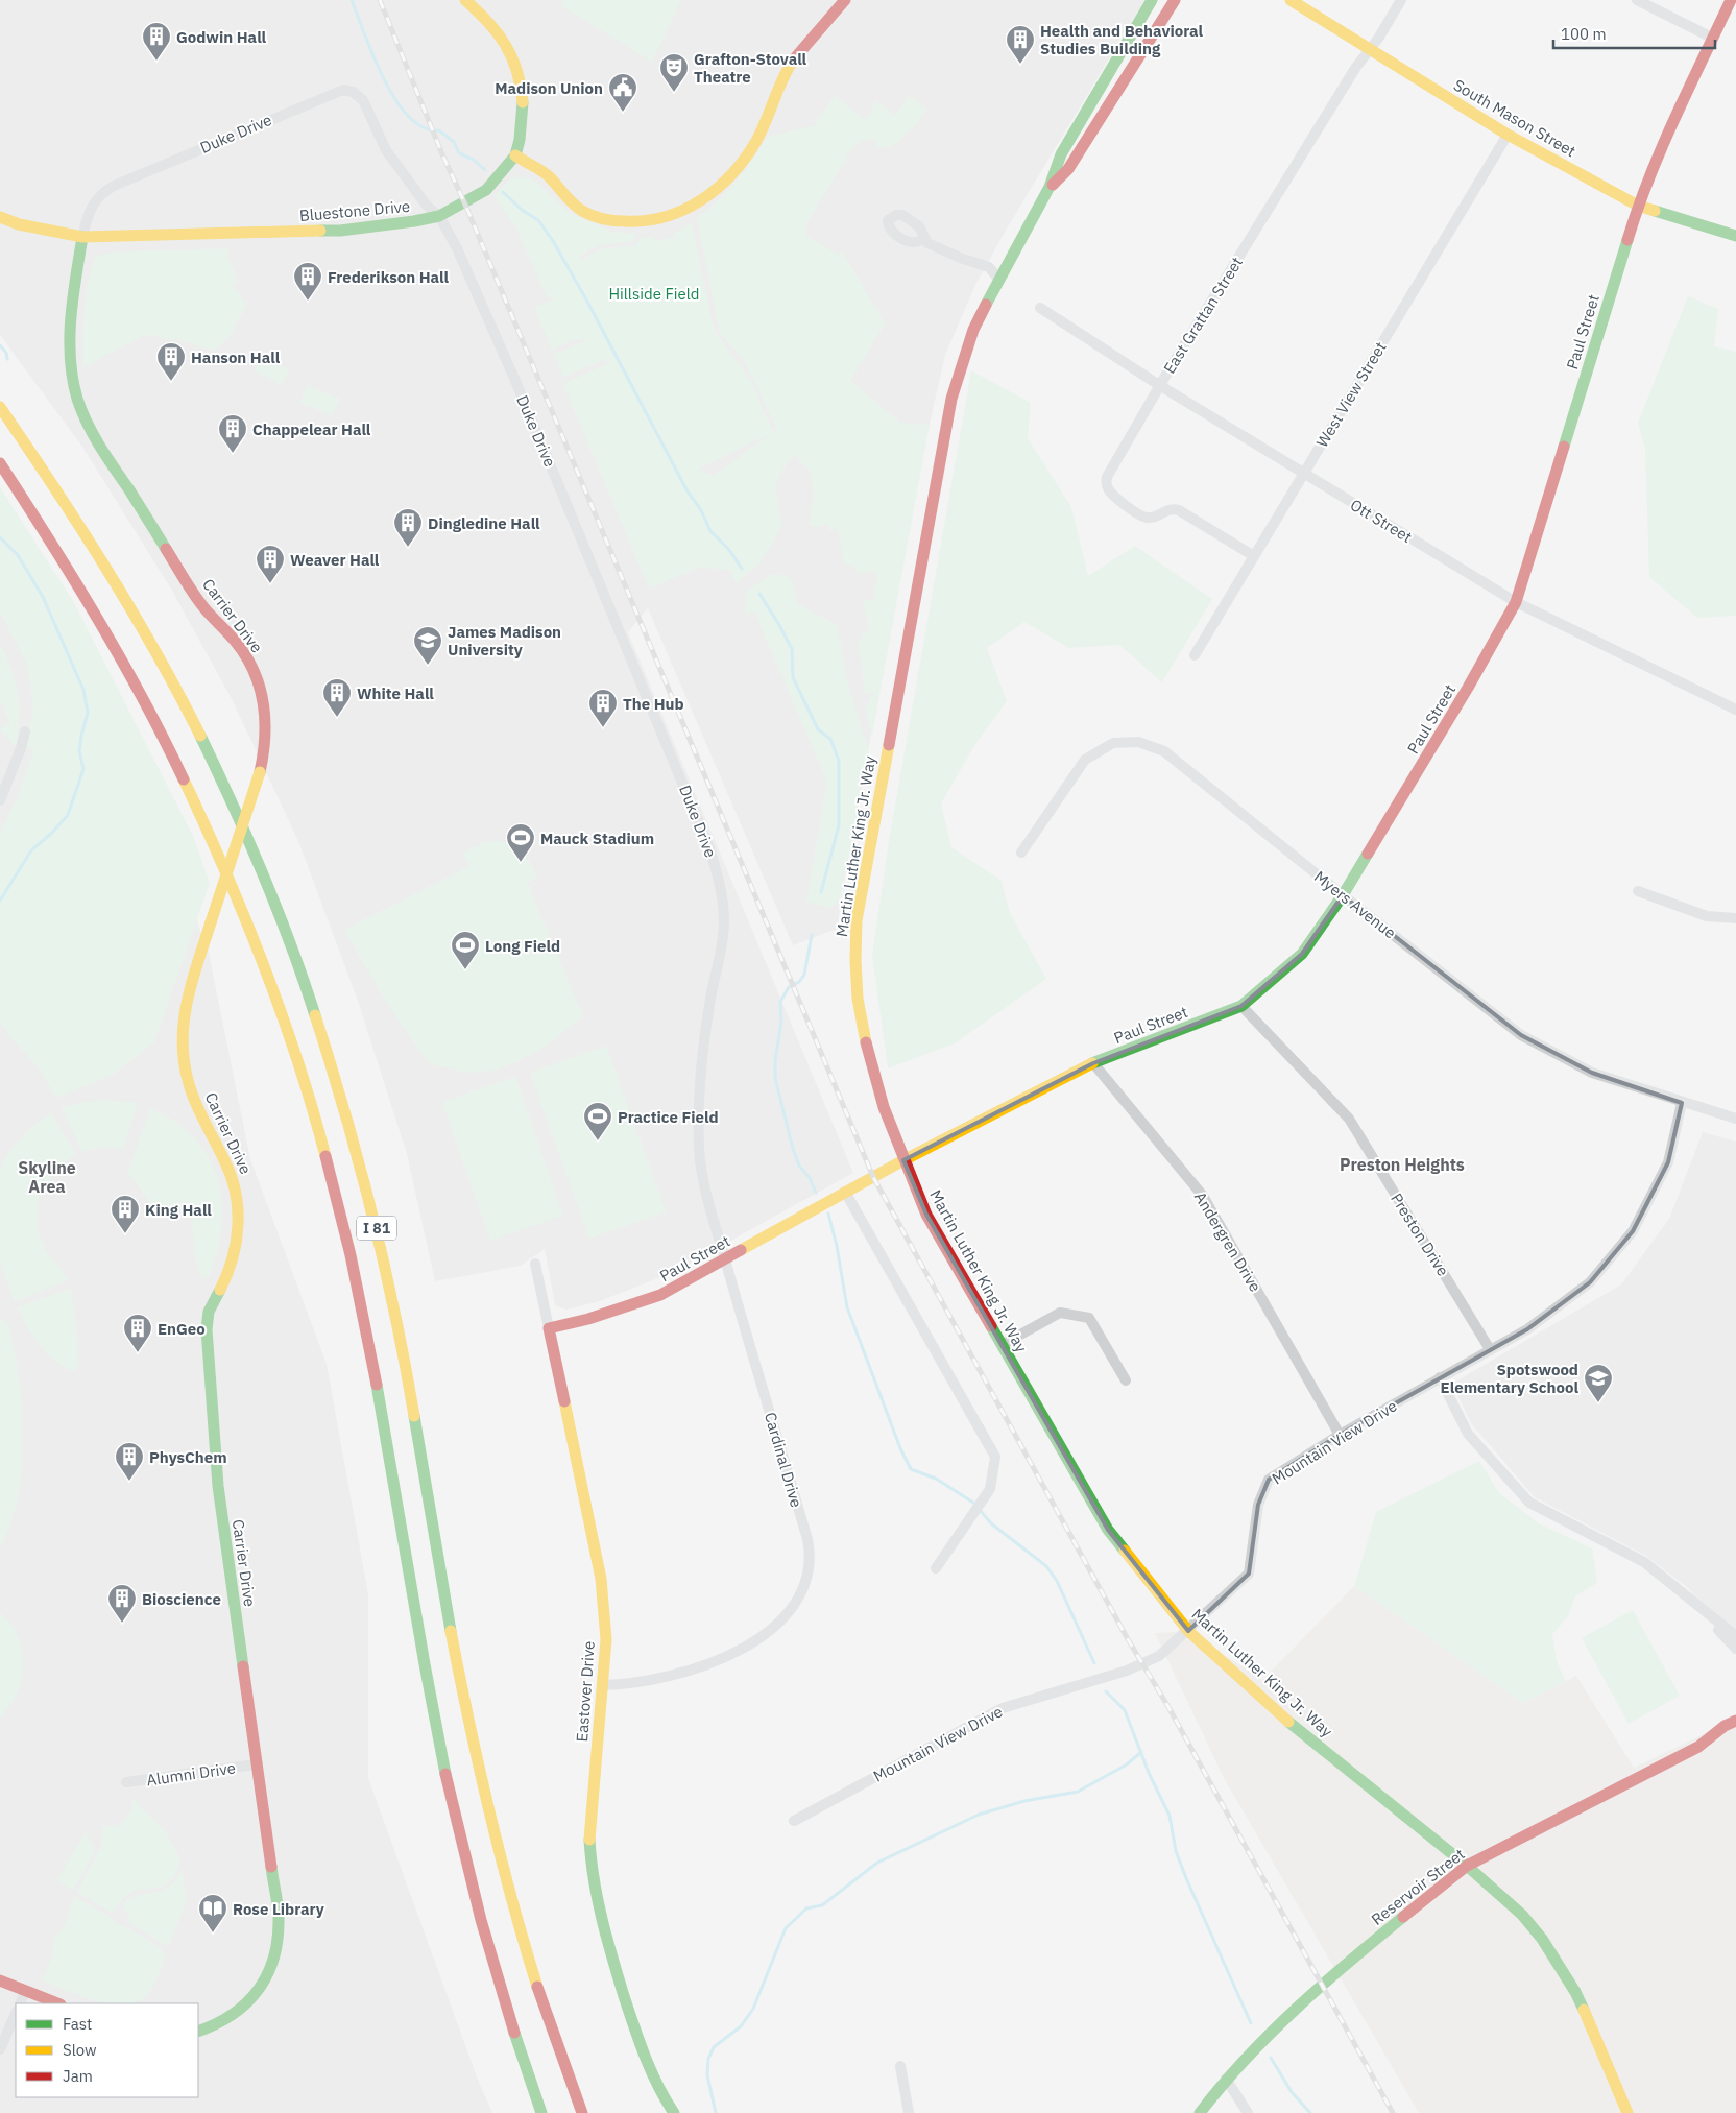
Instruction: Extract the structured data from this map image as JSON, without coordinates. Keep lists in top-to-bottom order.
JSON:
{
  "streets": {
    "main road": [
      "South Mason Street",
      "Bluestone Drive",
      "Paul Street",
      "Carrier Drive",
      "Martin Luther King Jr. Way",
      "I 81",
      "Eastover Drive",
      "Reservoir Street"
    ],
    "street": [
      "Duke Drive",
      "East Grattan Street",
      "West View Street",
      "Ott Street",
      "Myers Avenue",
      "Preston Drive",
      "Andergren Drive",
      "Mountain View Drive",
      "Cardinal Drive",
      "Alumni Drive"
    ]
  },
  "crossings": [
    ["South Mason Street", "East Grattan Street"],
    ["South Mason Street", "Paul Street"],
    ["South Mason Street", "West View Street"],
    ["Duke Drive", "Bluestone Drive"],
    ["Duke Drive", "Carrier Drive"],
    ["Duke Drive", "Cardinal Drive"],
    ["Bluestone Drive", "Carrier Drive"],
    ["East Grattan Street", "West View Street"],
    ["East Grattan Street", "Ott Street"],
    ["Paul Street", "Ott Street"],
    ["Paul Street", "Martin Luther King Jr. Way"],
    ["Paul Street", "Myers Avenue"],
    ["Paul Street", "Preston Drive"],
    ["Paul Street", "Andergren Drive"],
    ["Paul Street", "Cardinal Drive"],
    ["Paul Street", "Eastover Drive"],
    ["West View Street", "Ott Street"],
    ["Carrier Drive", "Alumni Drive"],
    ["Martin Luther King Jr. Way", "Mountain View Drive"],
    ["Martin Luther King Jr. Way", "Reservoir Street"],
    ["Myers Avenue", "Mountain View Drive"],
    ["Preston Drive", "Mountain View Drive"],
    ["Andergren Drive", "Mountain View Drive"],
    ["Cardinal Drive", "Eastover Drive"]
  ],
  "districts": ["Preston Heights", "Skyline Area"],
  "parks": ["Hillside Field"],
  "places": {
    "building": [
      "Godwin Hall",
      "Health and Behavioral Studies Building",
      "Frederikson Hall",
      "Hanson Hall",
      "Chappelear Hall",
      "Dingledine Hall",
      "Weaver Hall",
      "White Hall",
      "The Hub",
      "King Hall",
      "EnGeo",
      "PhysChem",
      "Bioscience"
    ],
    "theatre": ["Grafton-Stovall Theatre"],
    "public building": ["Madison Union"],
    "school or university": ["James Madison University", "Spotswood Elementary School"],
    "sports": ["Mauck Stadium", "Long Field", "Practice Field"],
    "library": ["Rose Library"]
  },
  "legend": ["Fast", "Slow", "Jam"],
  "scale_bar": "100 m"
}
